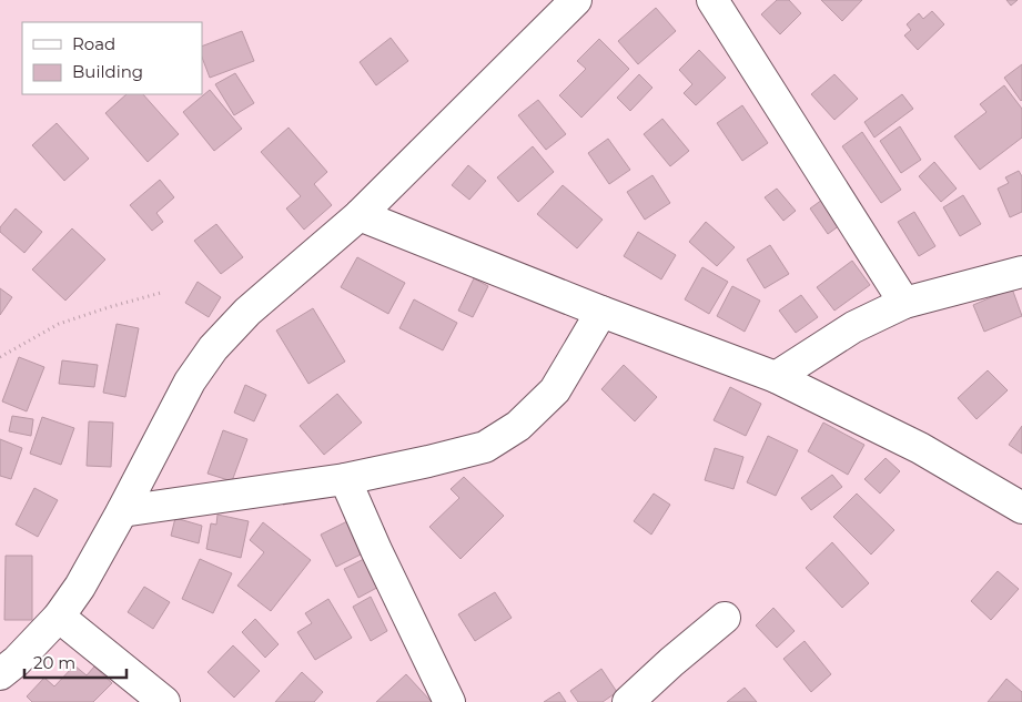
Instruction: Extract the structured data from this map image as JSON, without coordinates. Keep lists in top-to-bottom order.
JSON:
{
  "legend": ["Road", "Building"],
  "scale_bar": "20 m"
}
